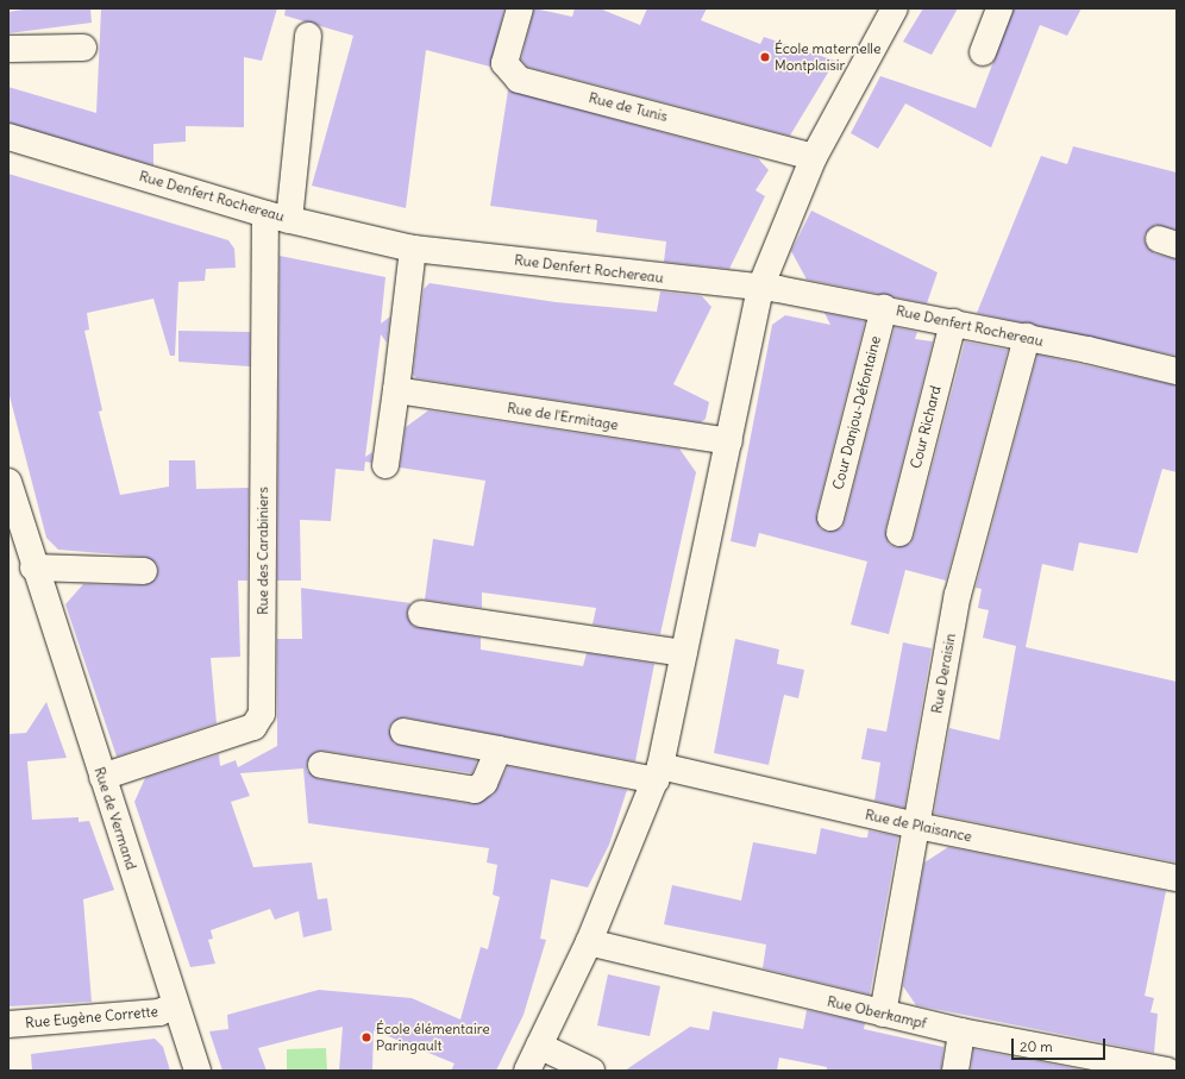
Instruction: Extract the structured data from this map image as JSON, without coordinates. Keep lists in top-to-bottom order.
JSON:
{
  "streets": {
    "street": [
      "Rue de Tunis",
      "Rue Denfert Rochereau",
      "Cour Danjou-Défontaine",
      "Rue de l'Ermitage",
      "Cour Richard",
      "Rue des Carabiniers",
      "Rue Deraisin",
      "Rue de Vermand",
      "Rue de Plaisance",
      "Rue Oberkampf",
      "Rue Eugène Corrette"
    ]
  },
  "crossings": [
    ["Rue Denfert Rochereau", "Cour Danjou-Défontaine"],
    ["Rue Denfert Rochereau", "Cour Richard"],
    ["Rue Denfert Rochereau", "Rue des Carabiniers"],
    ["Rue Denfert Rochereau", "Rue Deraisin"],
    ["Rue des Carabiniers", "Rue de Vermand"],
    ["Rue Deraisin", "Rue de Plaisance"],
    ["Rue Deraisin", "Rue Oberkampf"],
    ["Rue de Vermand", "Rue Eugène Corrette"]
  ],
  "places": ["École maternelle Montplaisir", "École élémentaire Paringault"],
  "scale_bar": "20 m"
}
